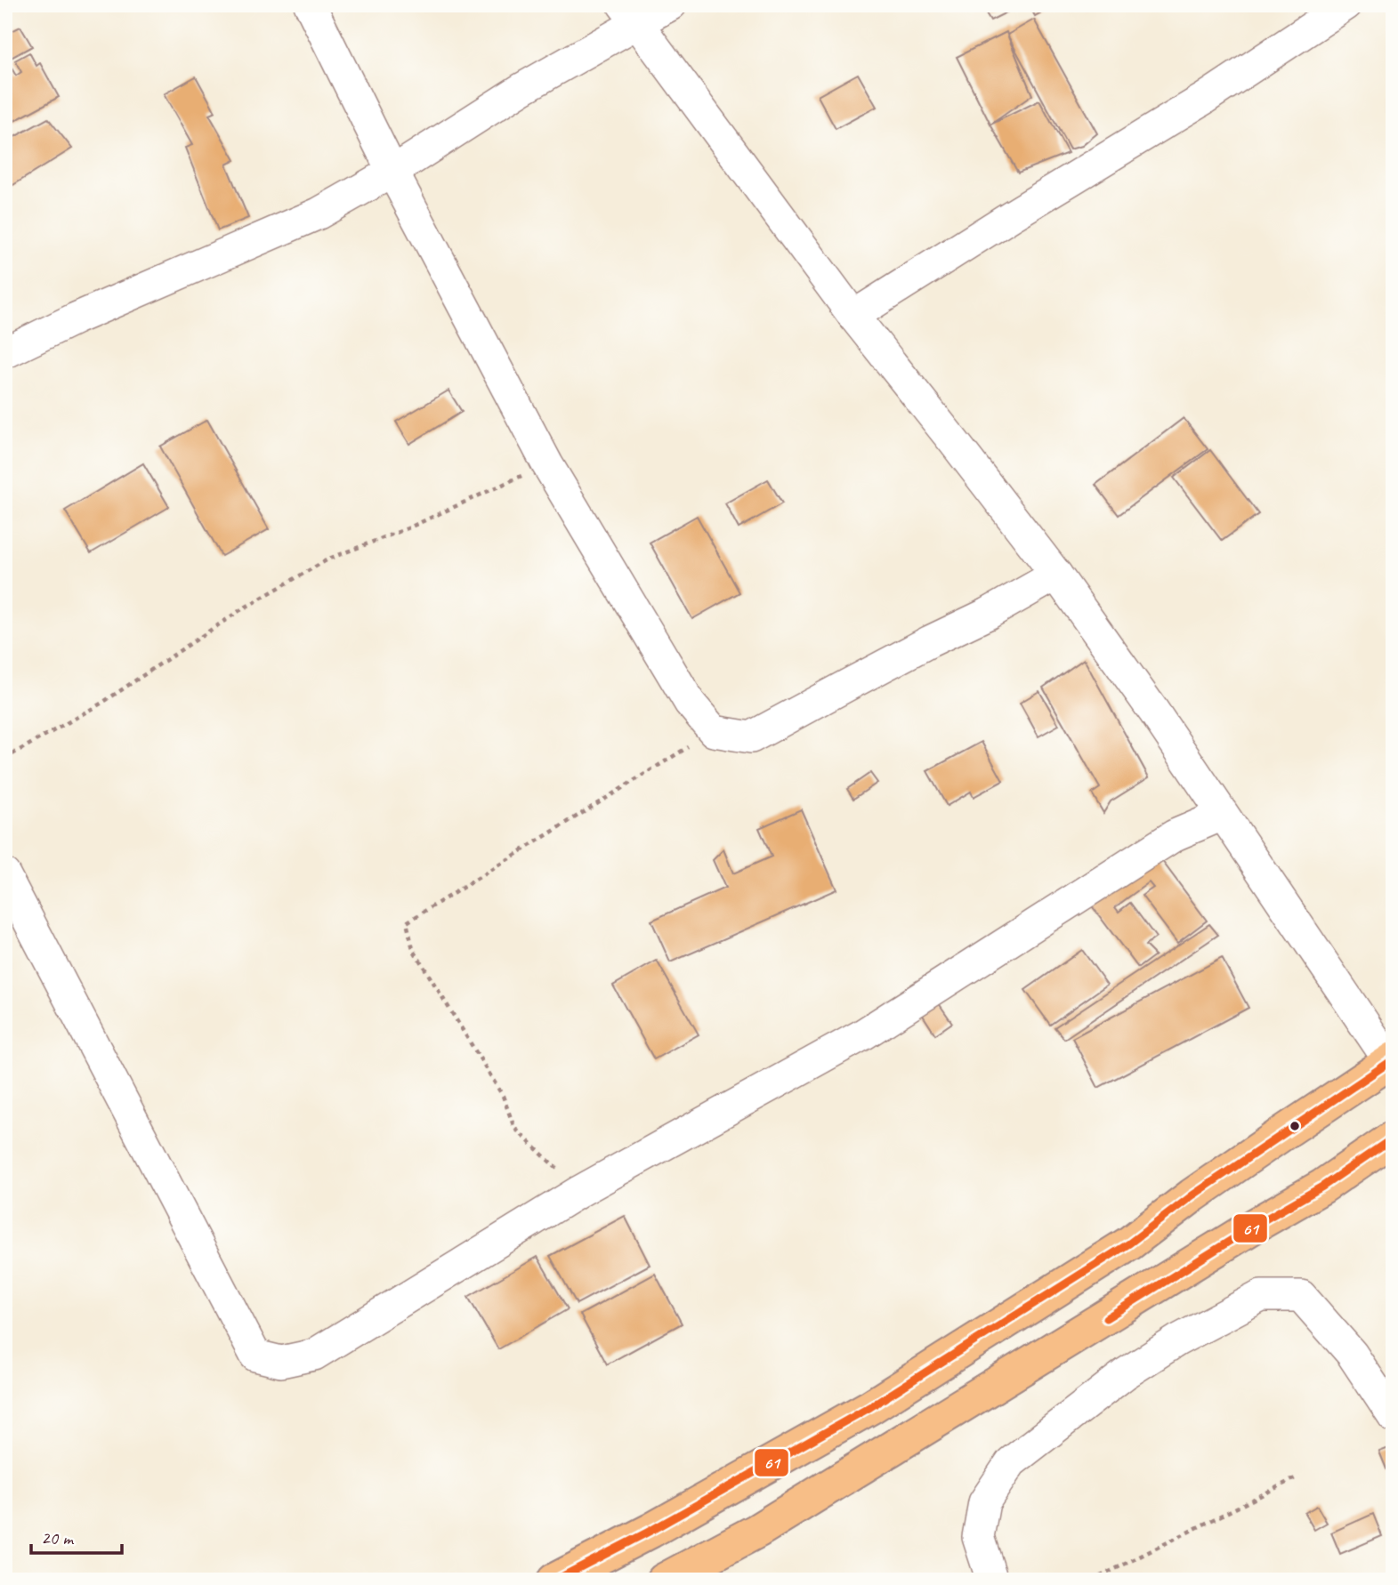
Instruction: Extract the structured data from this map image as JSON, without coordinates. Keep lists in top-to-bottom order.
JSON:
{
  "lines": ["transit line 61"],
  "scale_bar": "20 m"
}
